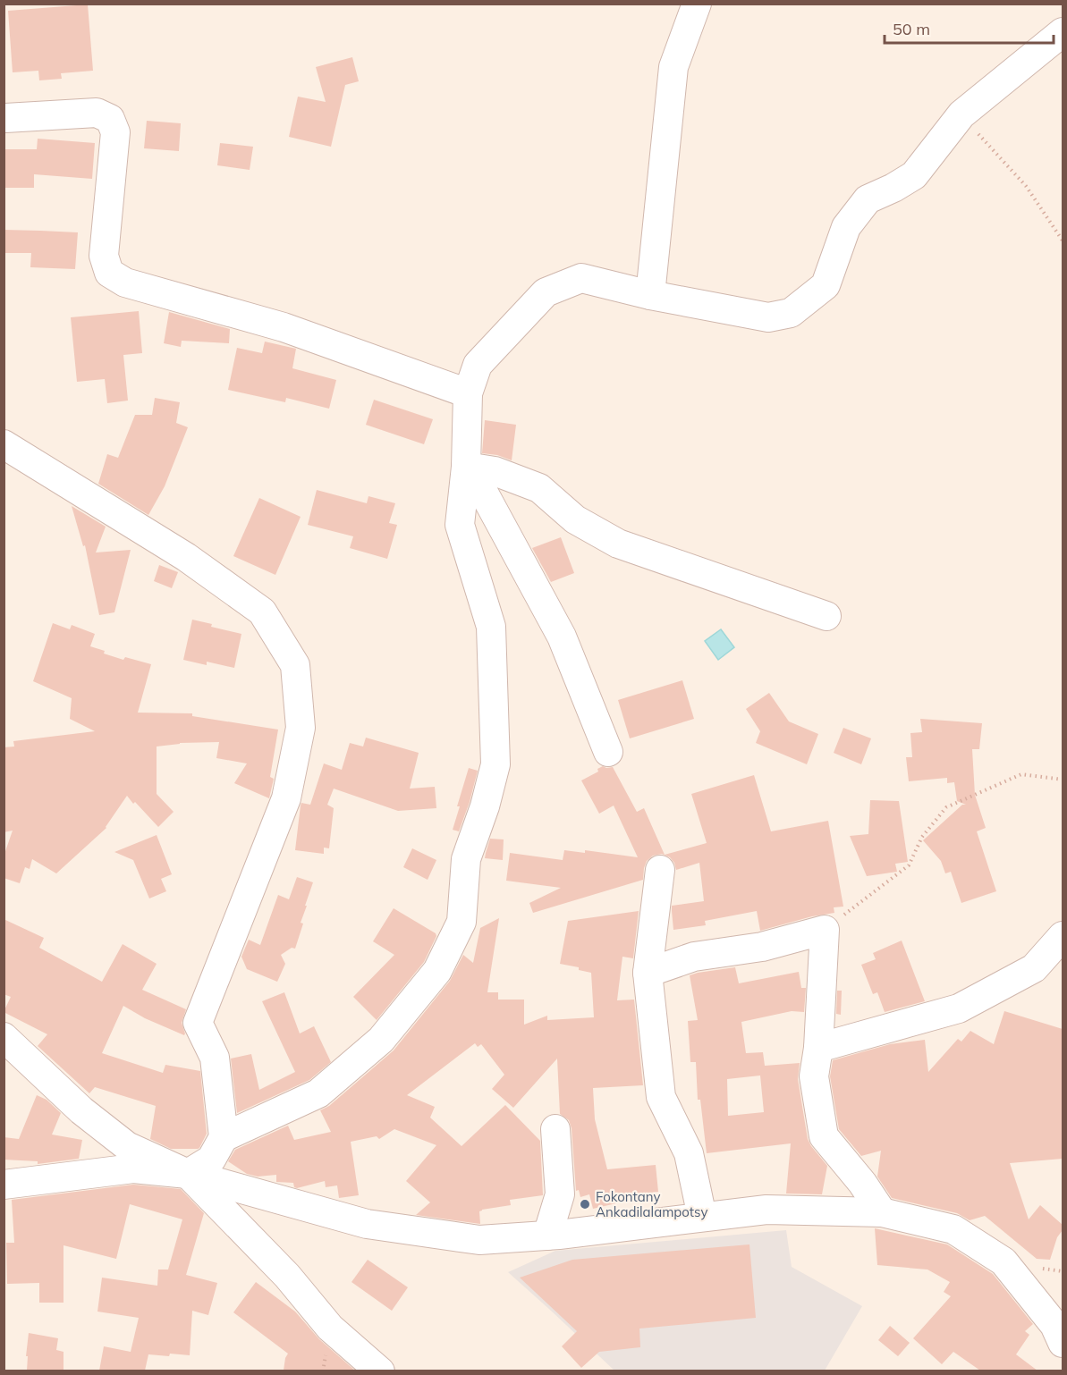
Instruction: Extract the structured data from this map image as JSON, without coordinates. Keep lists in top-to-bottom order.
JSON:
{
  "places": ["Fokontany Ankadilalampotsy"],
  "scale_bar": "50 m"
}
